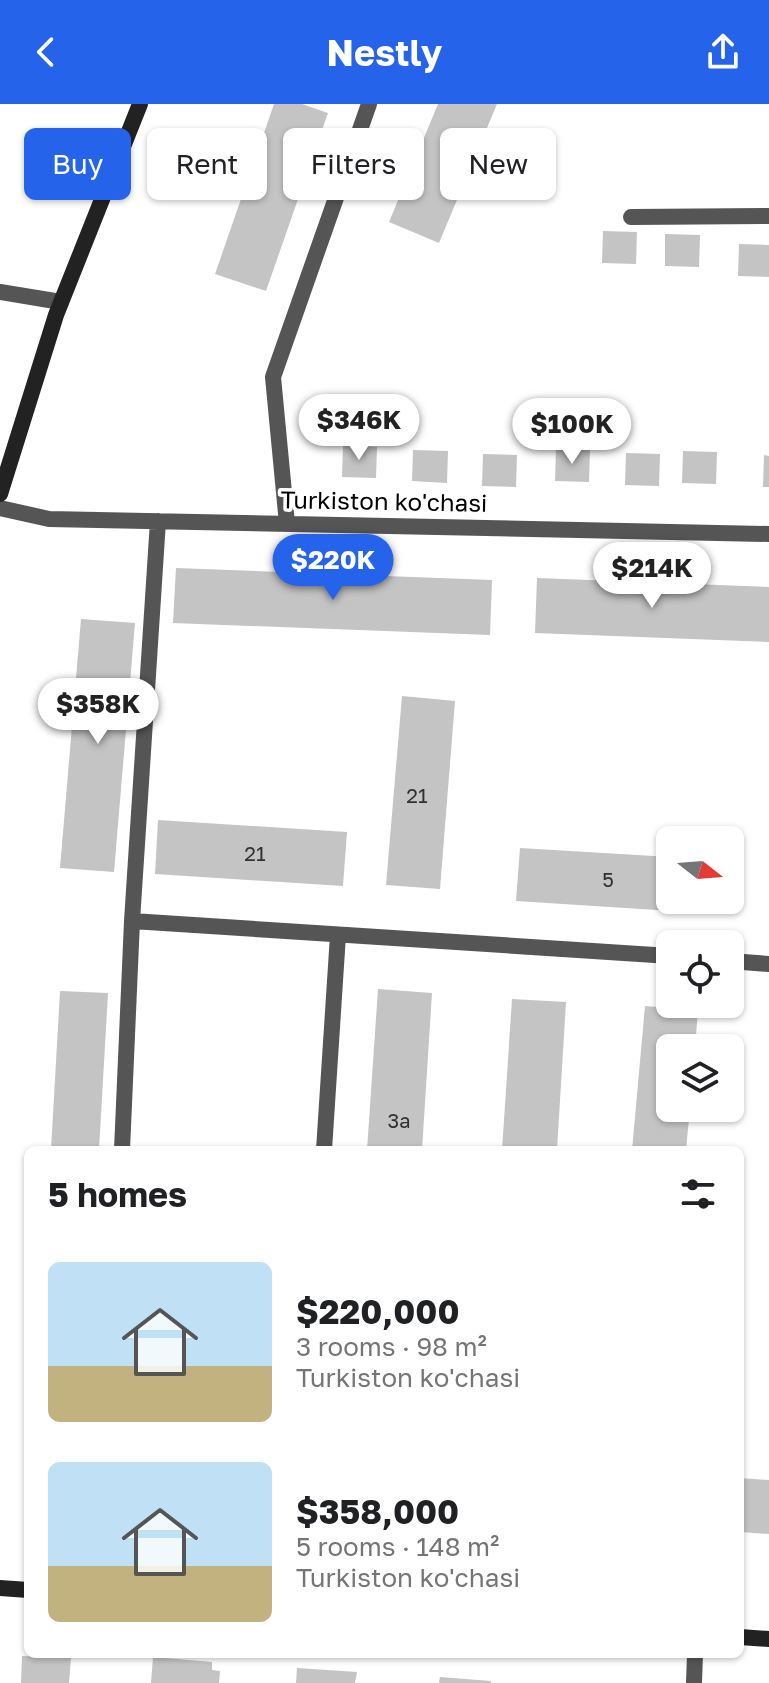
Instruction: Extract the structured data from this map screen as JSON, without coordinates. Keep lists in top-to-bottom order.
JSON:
{
  "streets": {
    "street": ["Turkiston ko'chasi"]
  },
  "house_numbers": [
    "21",
    "21",
    "5",
    "3a"
  ],
  "north": "right",
  "page": {
    "header": "Nestly",
    "chip": [
      "Buy",
      "Rent",
      "Filters",
      "New"
    ],
    "price": [
      "$346K",
      "$100K",
      "$220K",
      "$214K",
      "$358K"
    ],
    "heading": "5 homes",
    "list": [
      {
        "name": "$220,000",
        "note": "3 rooms · 98 m² · Turkiston ko'chasi"
      },
      {
        "name": "$358,000",
        "note": "5 rooms · 148 m² · Turkiston ko'chasi"
      }
    ]
  }
}
